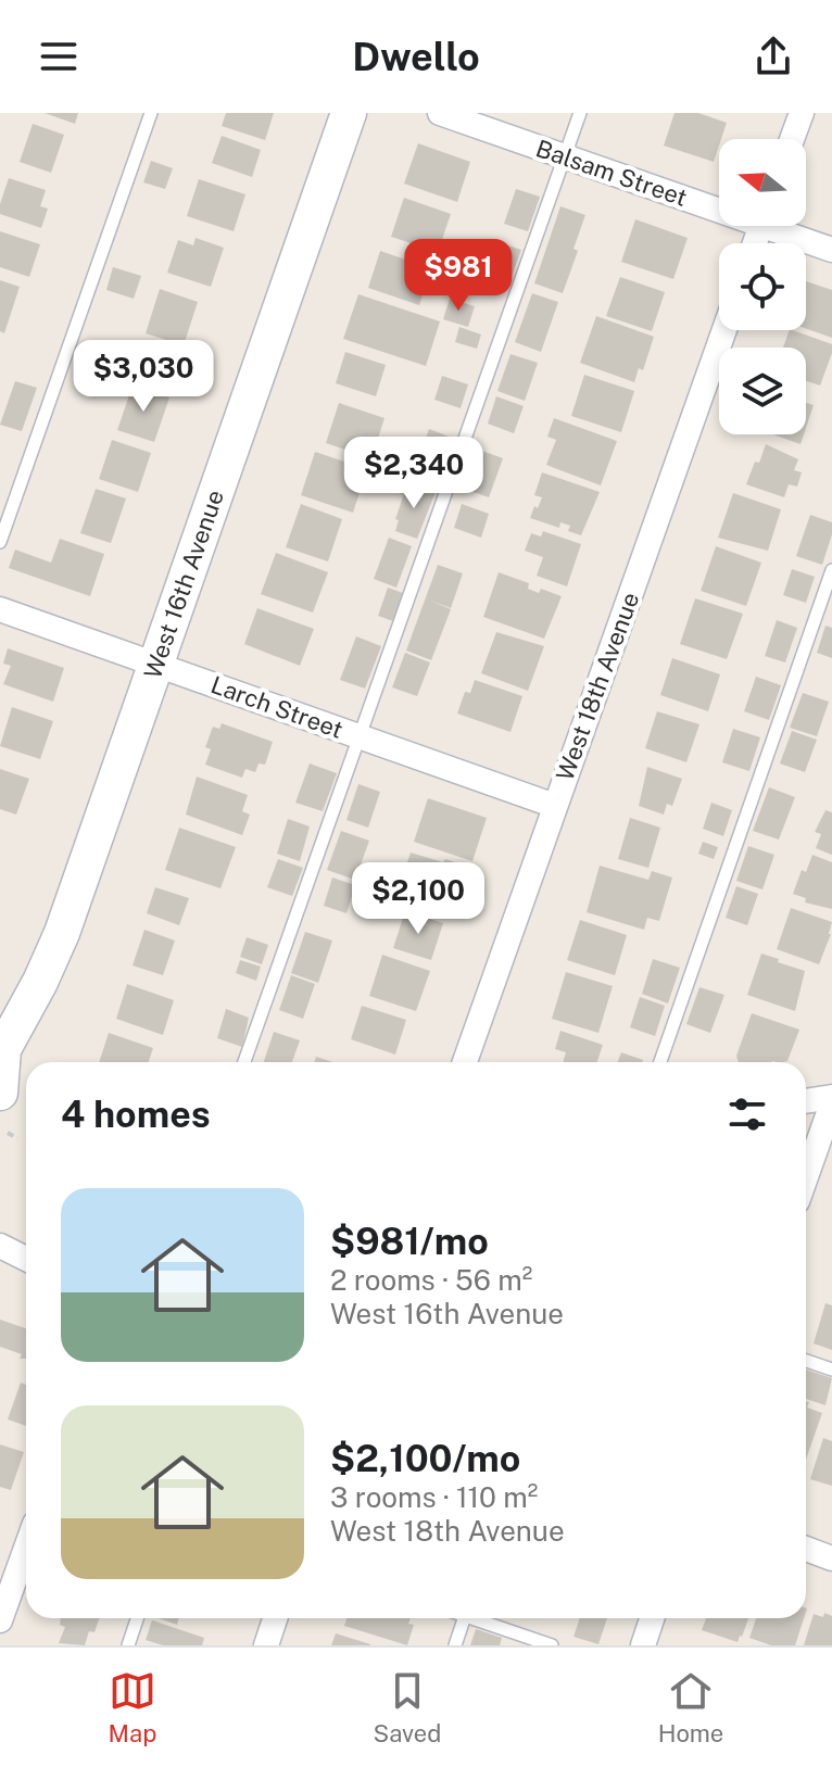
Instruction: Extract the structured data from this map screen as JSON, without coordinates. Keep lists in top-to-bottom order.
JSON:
{
  "streets": {
    "main road": ["West 16th Avenue"],
    "street": ["Balsam Street", "West 18th Avenue", "Larch Street"]
  },
  "crossings": [
    ["West 16th Avenue", "Larch Street"],
    ["West 18th Avenue", "Larch Street"]
  ],
  "north": "left",
  "page": {
    "header": "Dwello",
    "price": [
      "$981",
      "$3,030",
      "$2,340",
      "$2,100"
    ],
    "heading": "4 homes",
    "list": [
      {
        "name": "$981/mo",
        "note": "2 rooms · 56 m² · West 16th Avenue"
      },
      {
        "name": "$2,100/mo",
        "note": "3 rooms · 110 m² · West 18th Avenue"
      }
    ],
    "tabs": ["Map", "Saved", "Home"]
  }
}
